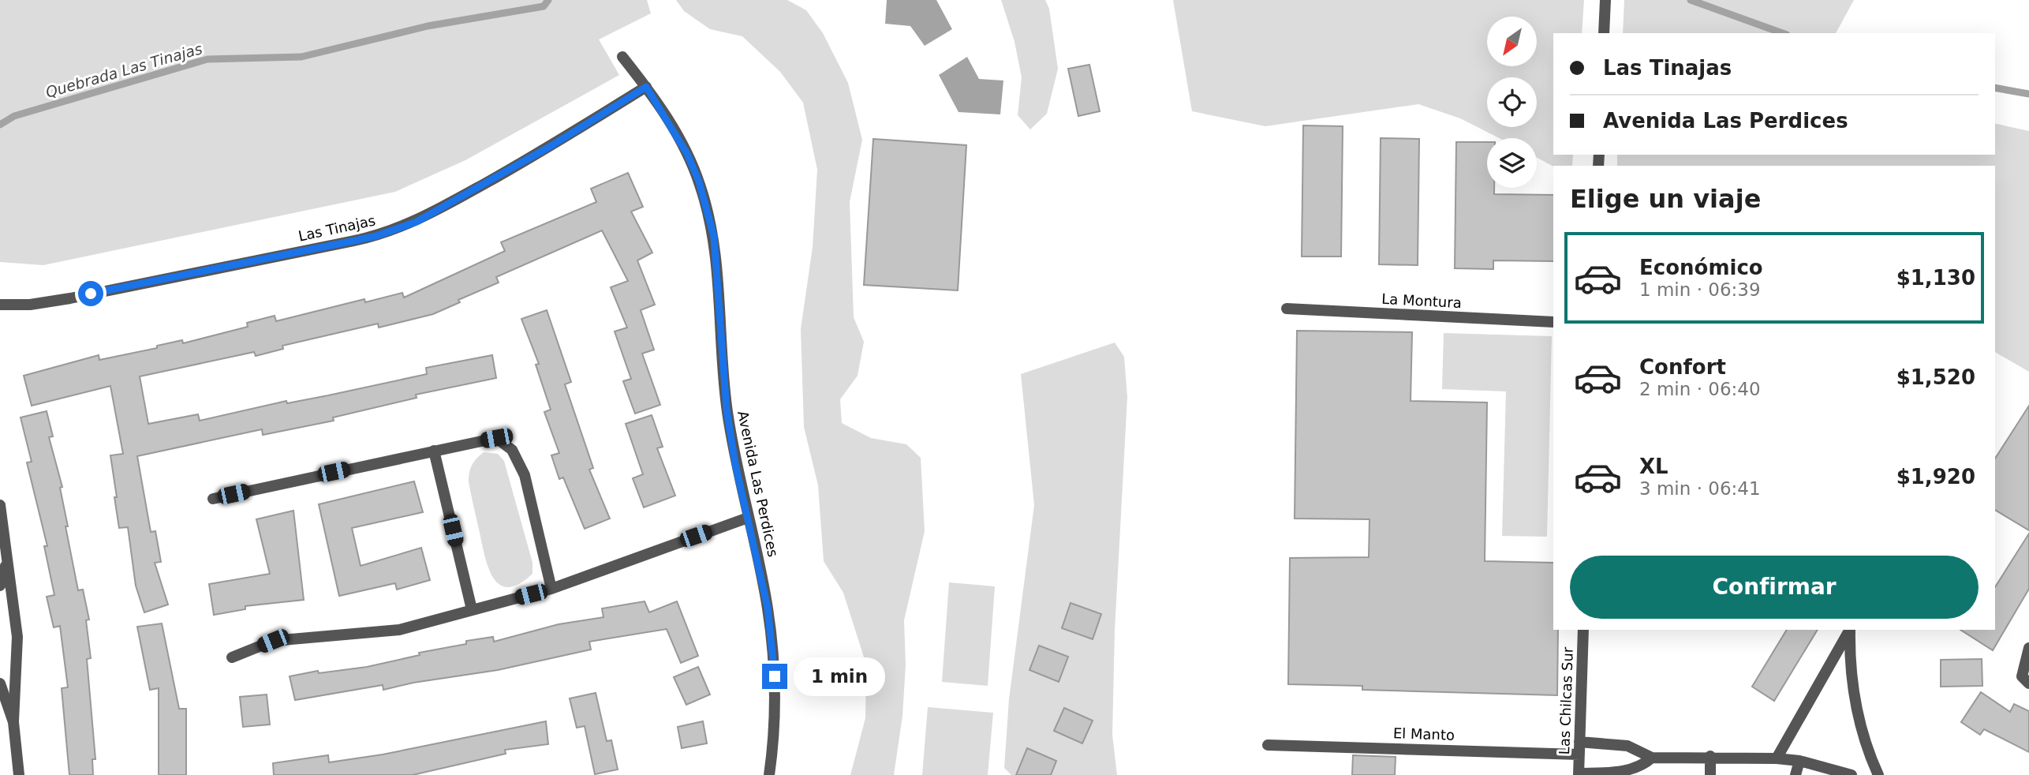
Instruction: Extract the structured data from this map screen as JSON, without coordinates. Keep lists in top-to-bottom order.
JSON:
{
  "streets": {
    "street": [
      "Las Tinajas",
      "La Montura",
      "Avenida Las Perdices",
      "Las Chilcas Sur",
      "El Manto"
    ]
  },
  "crossings": [
    ["Las Tinajas", "Avenida Las Perdices"],
    ["Las Chilcas Sur", "El Manto"]
  ],
  "water": ["Quebrada Las Tinajas"],
  "north": "bottom left",
  "page": {
    "banner": ["Las Tinajas", "Avenida Las Perdices"],
    "heading": "Elige un viaje",
    "list": [
      {
        "name": "Económico",
        "note": "1 min · 06:39",
        "value": "$1,130"
      },
      {
        "name": "Confort",
        "note": "2 min · 06:40",
        "value": "$1,520"
      },
      {
        "name": "XL",
        "note": "3 min · 06:41",
        "value": "$1,920"
      }
    ],
    "buttons": "Confirmar",
    "bubble": "1 min"
  }
}
